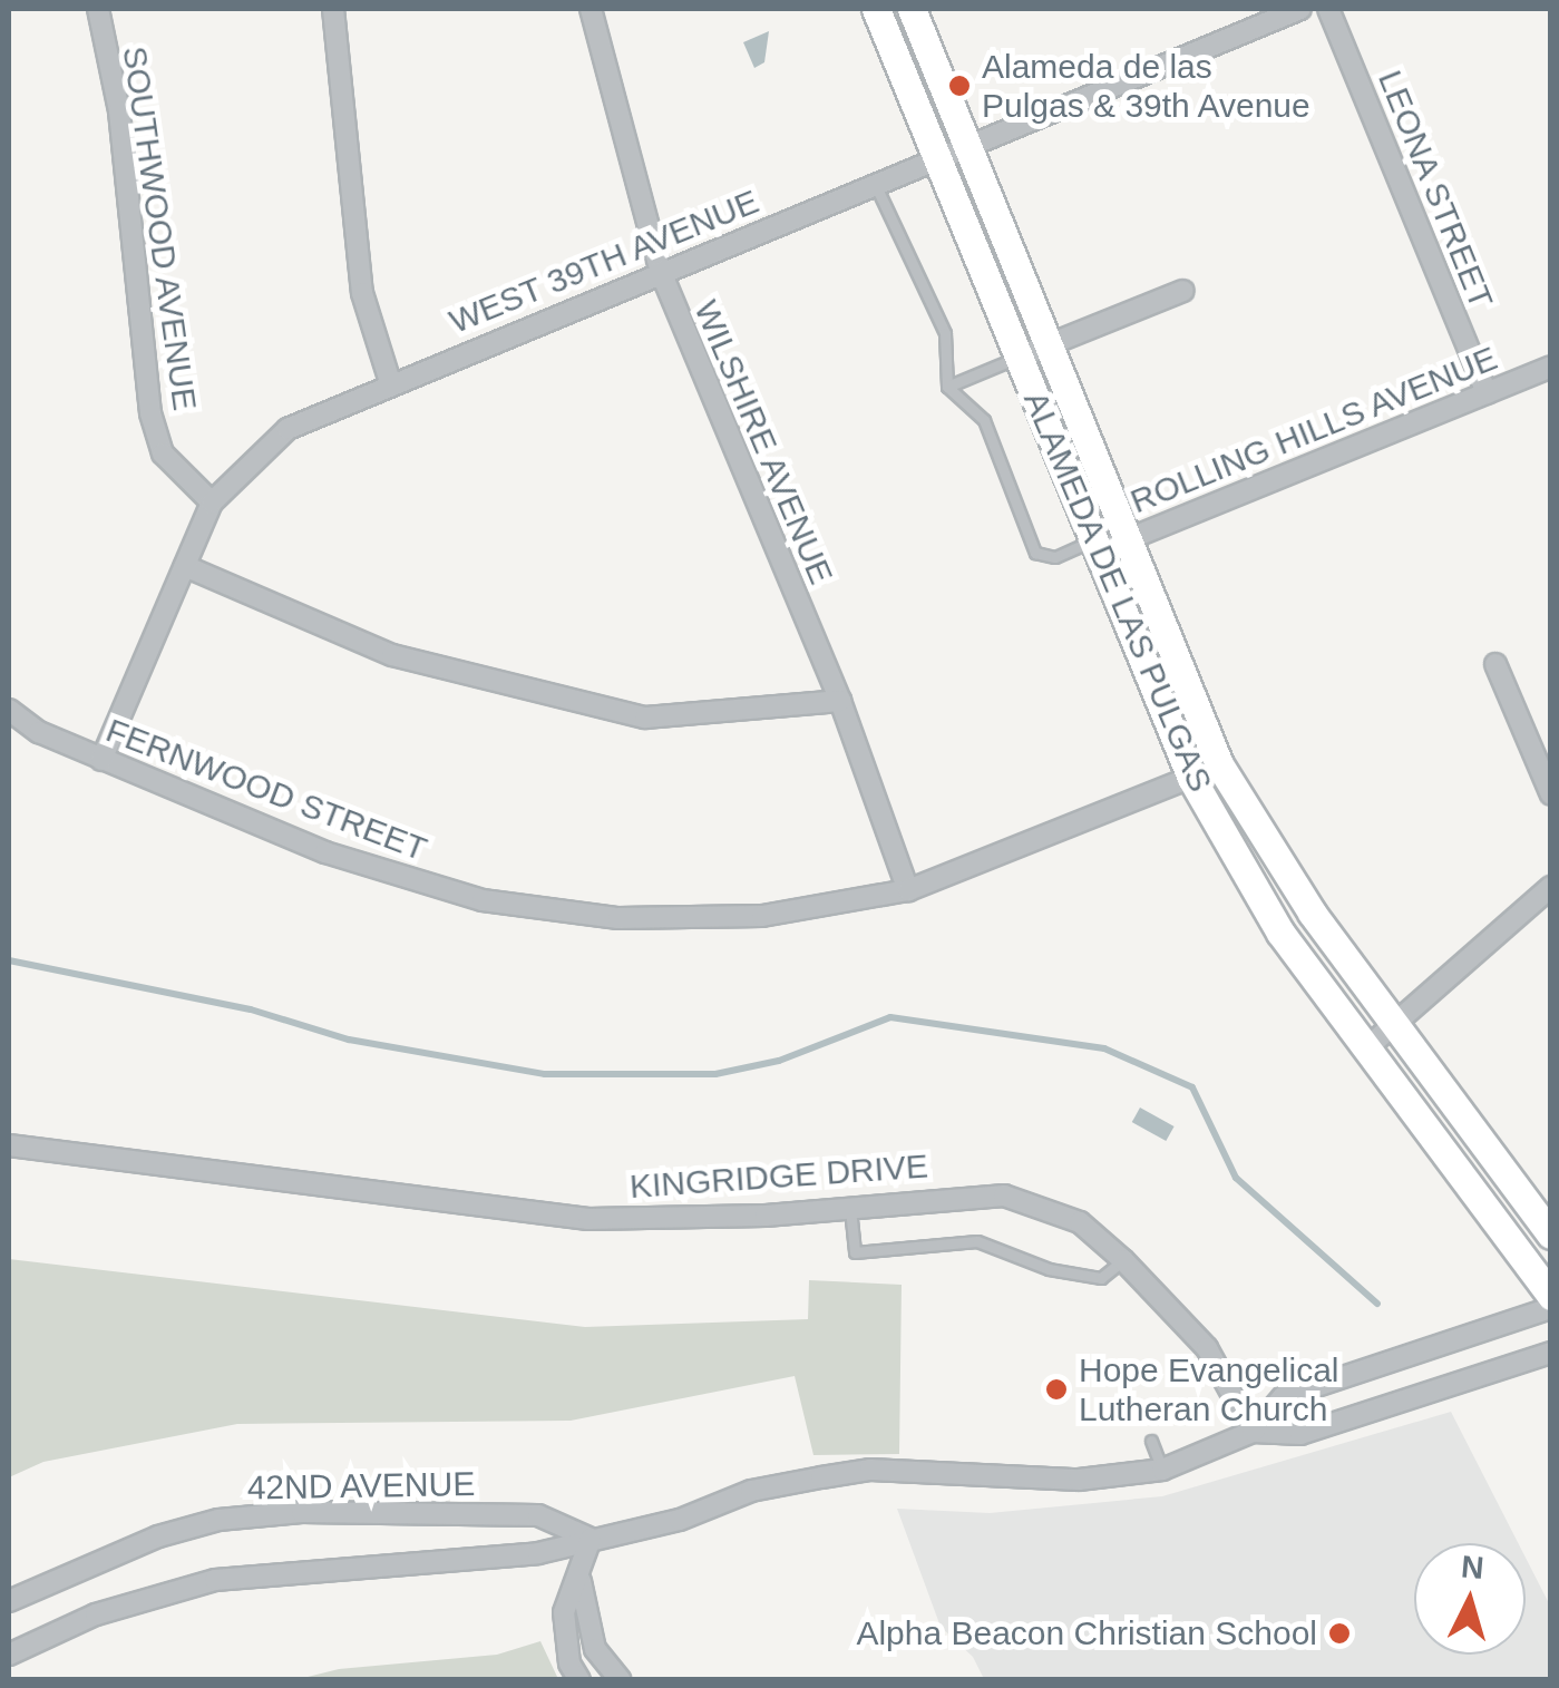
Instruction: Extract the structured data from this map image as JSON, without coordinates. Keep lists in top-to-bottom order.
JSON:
{
  "streets": {
    "main road": ["ALAMEDA DE LAS PULGAS"],
    "street": [
      "LEONA STREET",
      "SOUTHWOOD AVENUE",
      "WEST 39TH AVENUE",
      "ROLLING HILLS AVENUE",
      "WILSHIRE AVENUE",
      "FERNWOOD STREET",
      "KINGRIDGE DRIVE",
      "42ND AVENUE"
    ]
  },
  "crossings": [
    ["LEONA STREET", "ROLLING HILLS AVENUE"],
    ["SOUTHWOOD AVENUE", "WEST 39TH AVENUE"],
    ["WEST 39TH AVENUE", "WILSHIRE AVENUE"],
    ["WEST 39TH AVENUE", "ALAMEDA DE LAS PULGAS"],
    ["WEST 39TH AVENUE", "FERNWOOD STREET"],
    ["ROLLING HILLS AVENUE", "ALAMEDA DE LAS PULGAS"],
    ["WILSHIRE AVENUE", "FERNWOOD STREET"],
    ["ALAMEDA DE LAS PULGAS", "FERNWOOD STREET"]
  ],
  "places": ["Alameda de las Pulgas & 39th Avenue", "Hope Evangelical Lutheran Church", "Alpha Beacon Christian School"],
  "north": "top"
}
